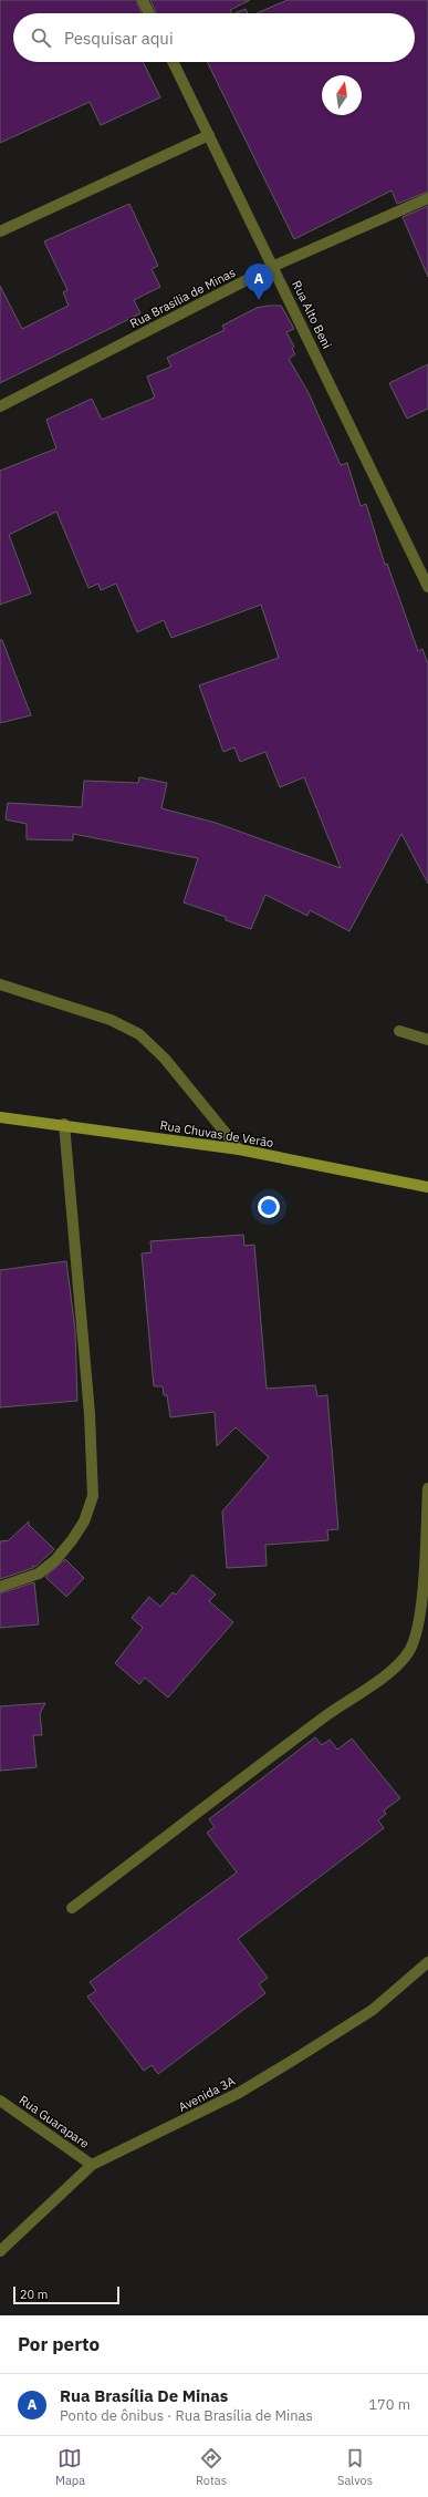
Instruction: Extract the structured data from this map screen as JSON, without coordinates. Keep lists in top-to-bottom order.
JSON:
{
  "streets": {
    "street": [
      "Rua Brasília de Minas",
      "Rua Alto Beni",
      "Rua Chuvas de Verão",
      "Avenida 3A",
      "Rua Guarapare"
    ]
  },
  "crossings": [
    ["Rua Brasília de Minas", "Rua Alto Beni"],
    ["Avenida 3A", "Rua Guarapare"]
  ],
  "scale_bar": "20 m",
  "north": "top",
  "page": {
    "search": "Pesquisar aqui",
    "pins": "A",
    "scale": "20 m",
    "heading": "Por perto",
    "list": [
      {
        "mark": "A",
        "name": "Rua Brasília De Minas",
        "note": "Ponto de ônibus · Rua Brasília de Minas",
        "value": "170 m"
      }
    ],
    "nav": ["Mapa", "Rotas", "Salvos"]
  }
}
